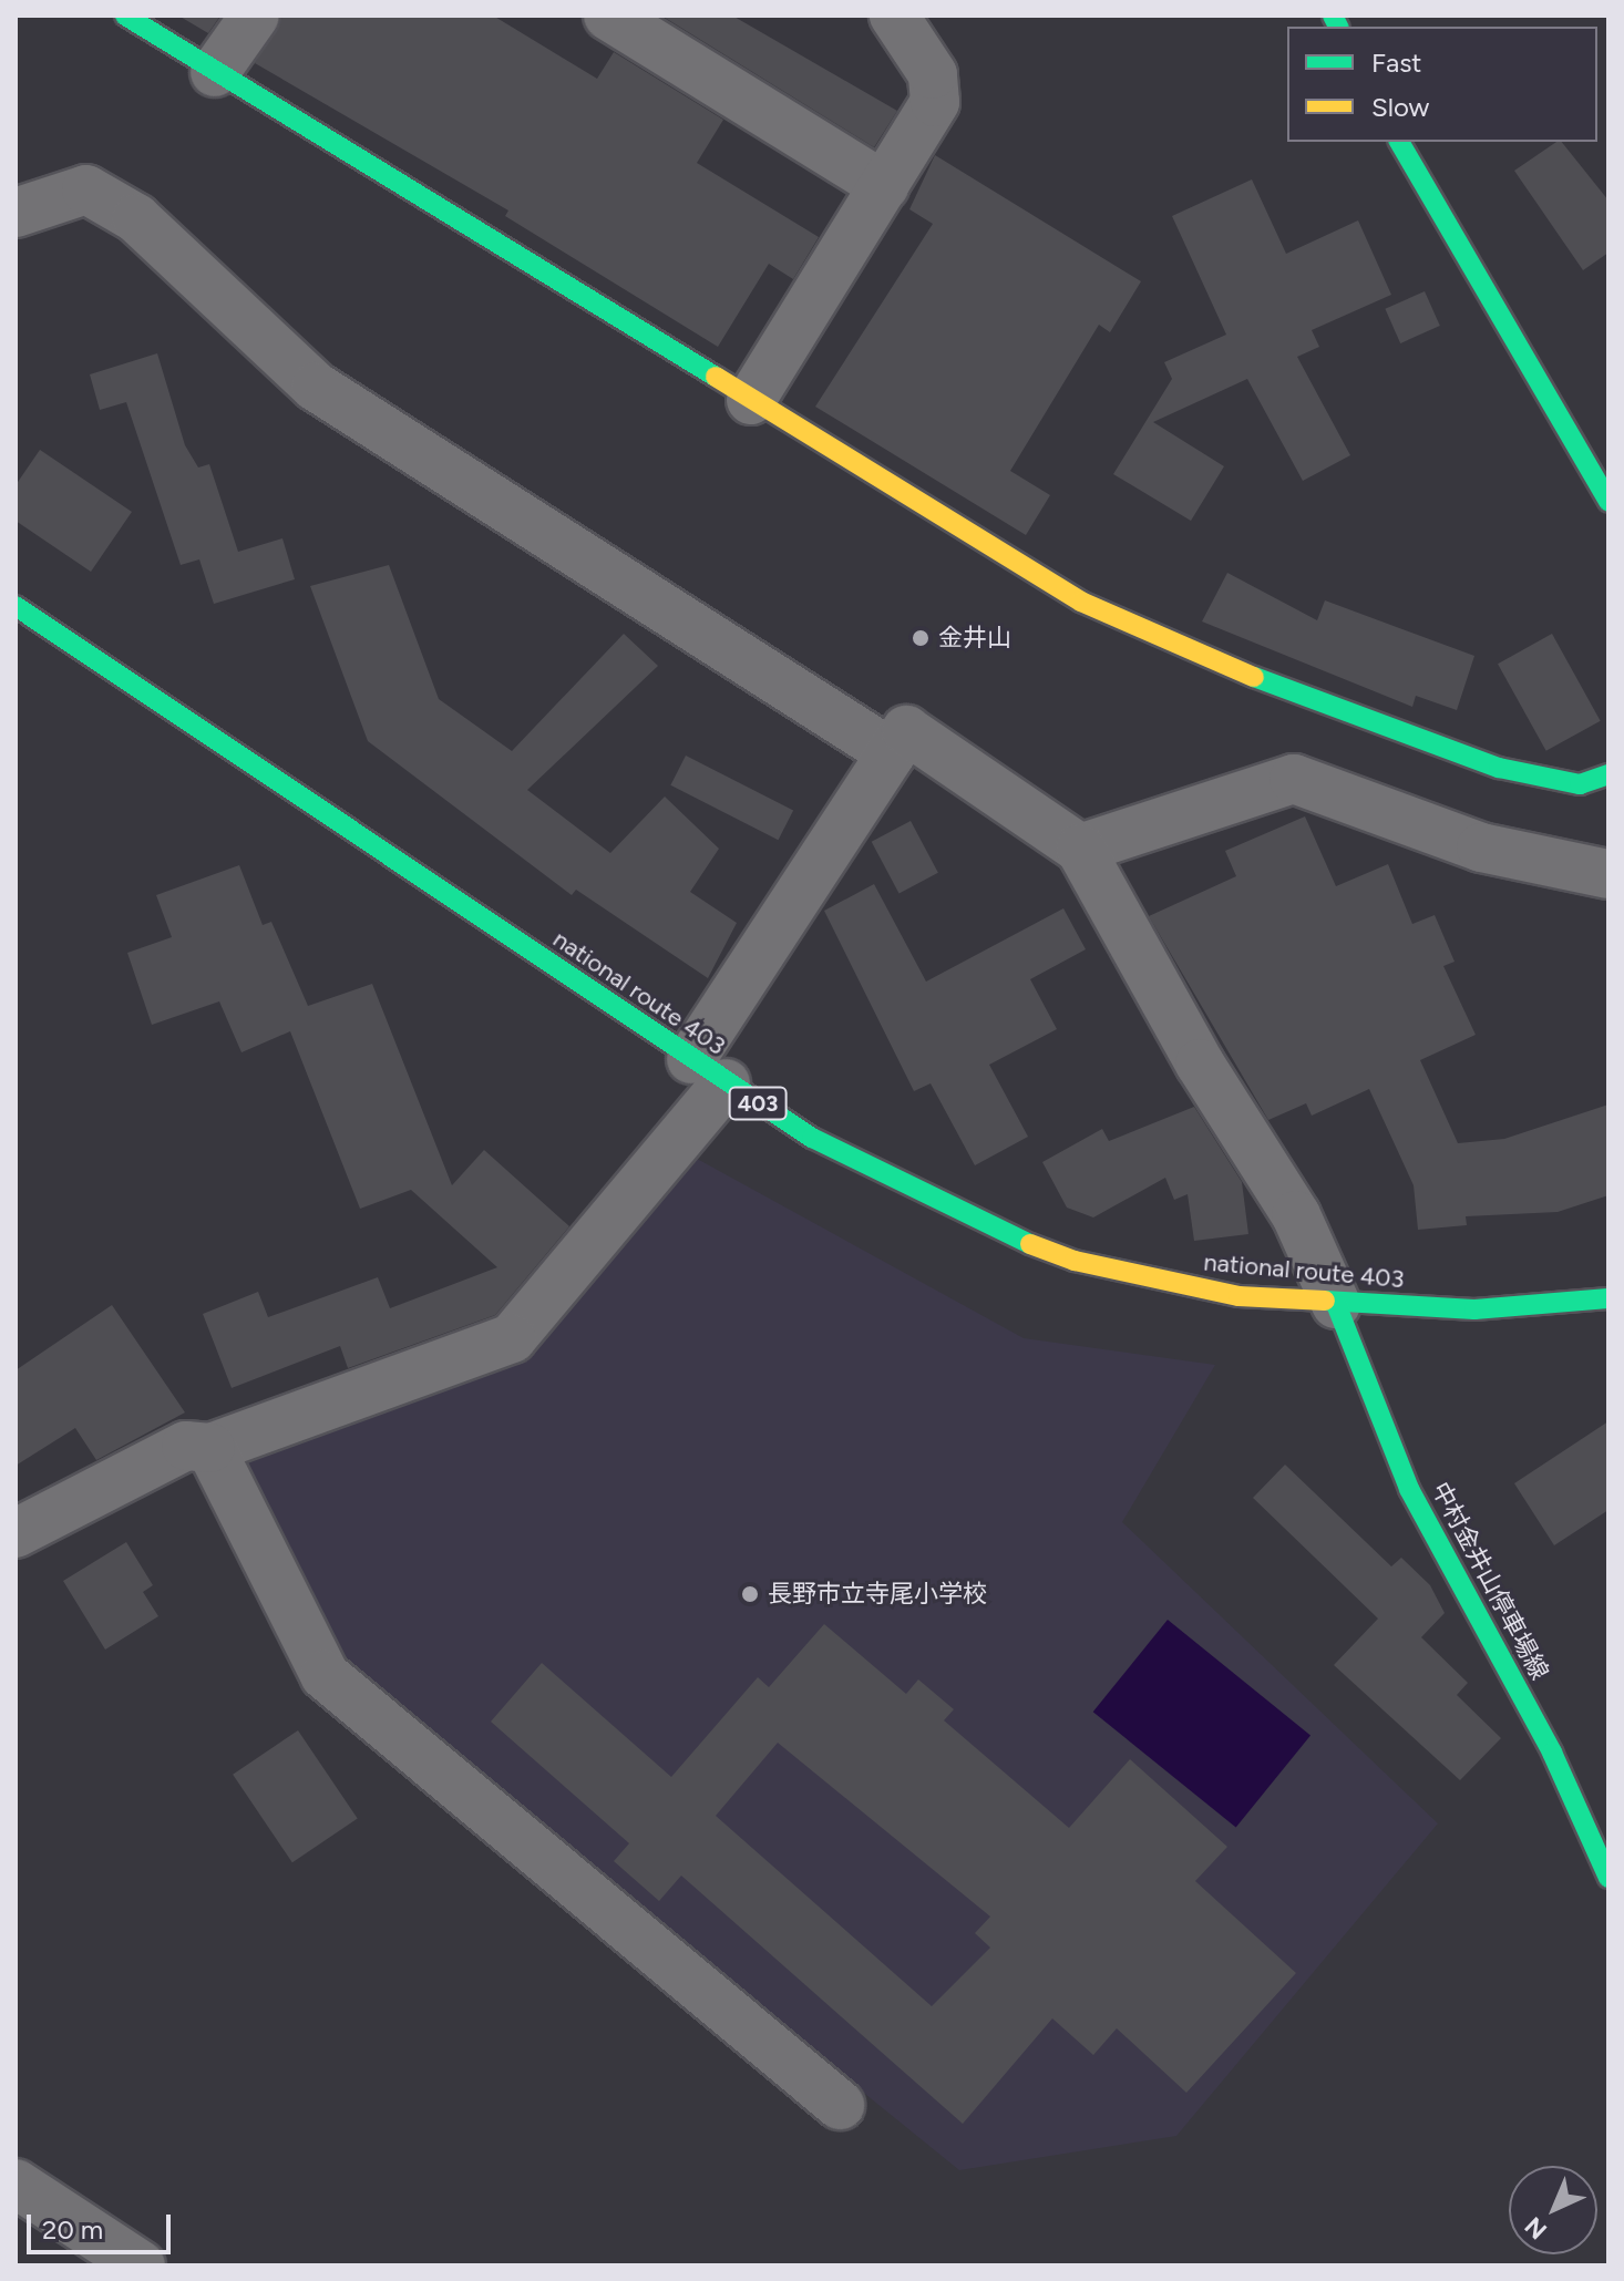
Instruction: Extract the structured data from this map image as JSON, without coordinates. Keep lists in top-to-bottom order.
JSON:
{
  "streets": {
    "main road": ["national route 403", "403", "中村金井山停車場線"]
  },
  "crossings": [
    ["national route 403", "中村金井山停車場線"]
  ],
  "places": ["金井山", "長野市立寺尾小学校"],
  "legend": ["Fast", "Slow"],
  "scale_bar": "20 m",
  "north": "bottom left"
}
